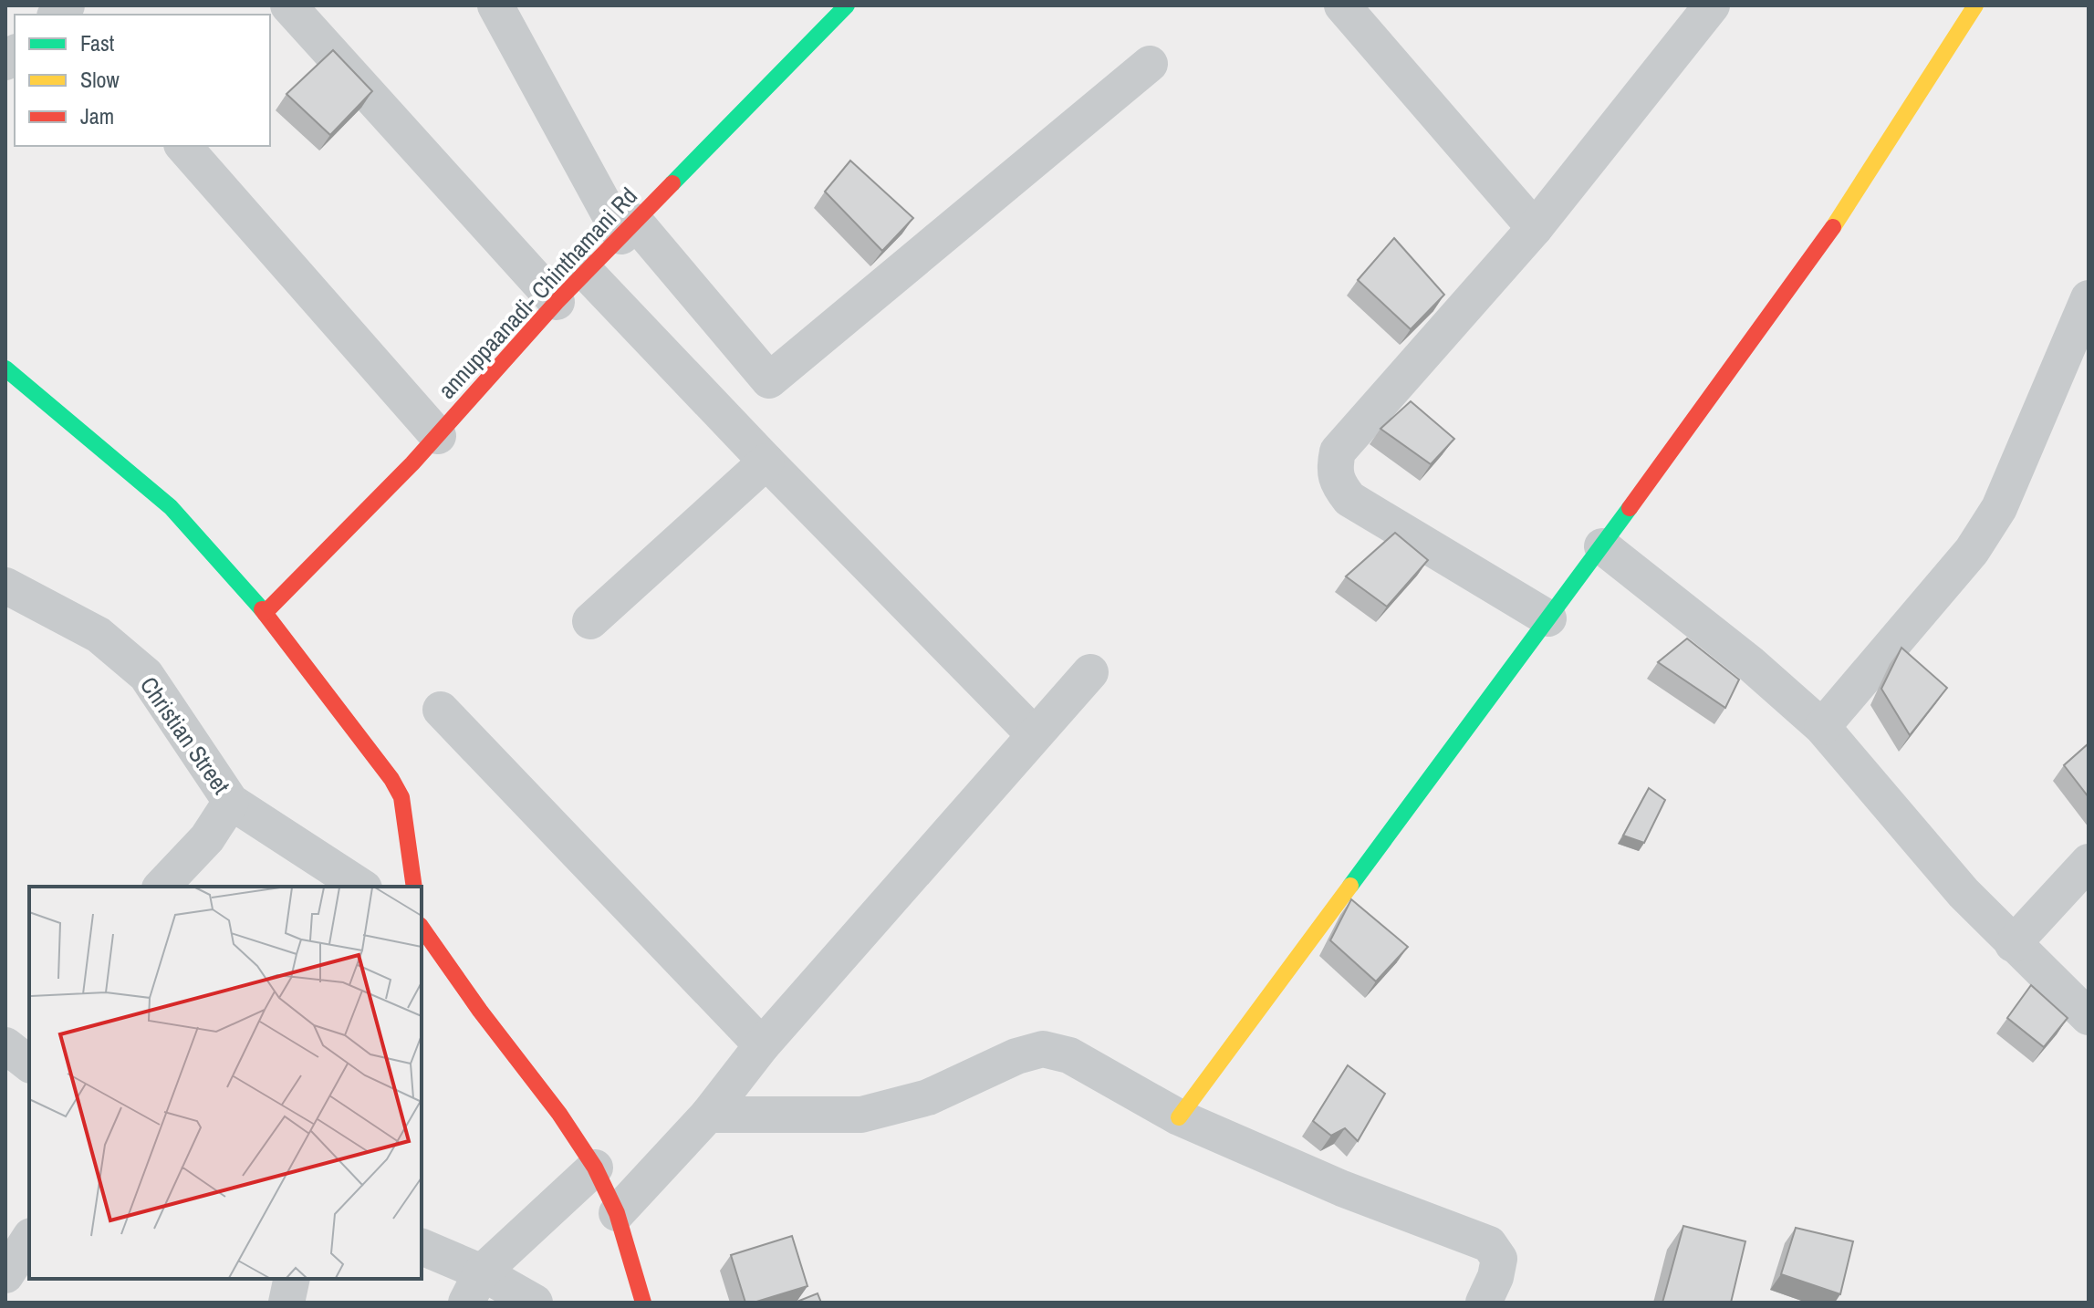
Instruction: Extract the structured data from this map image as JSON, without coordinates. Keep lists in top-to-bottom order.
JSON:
{
  "streets": {
    "street": ["annuppaanadi- Chinthamani Rd", "Christian Street"]
  },
  "legend": ["Fast", "Slow", "Jam"]
}
